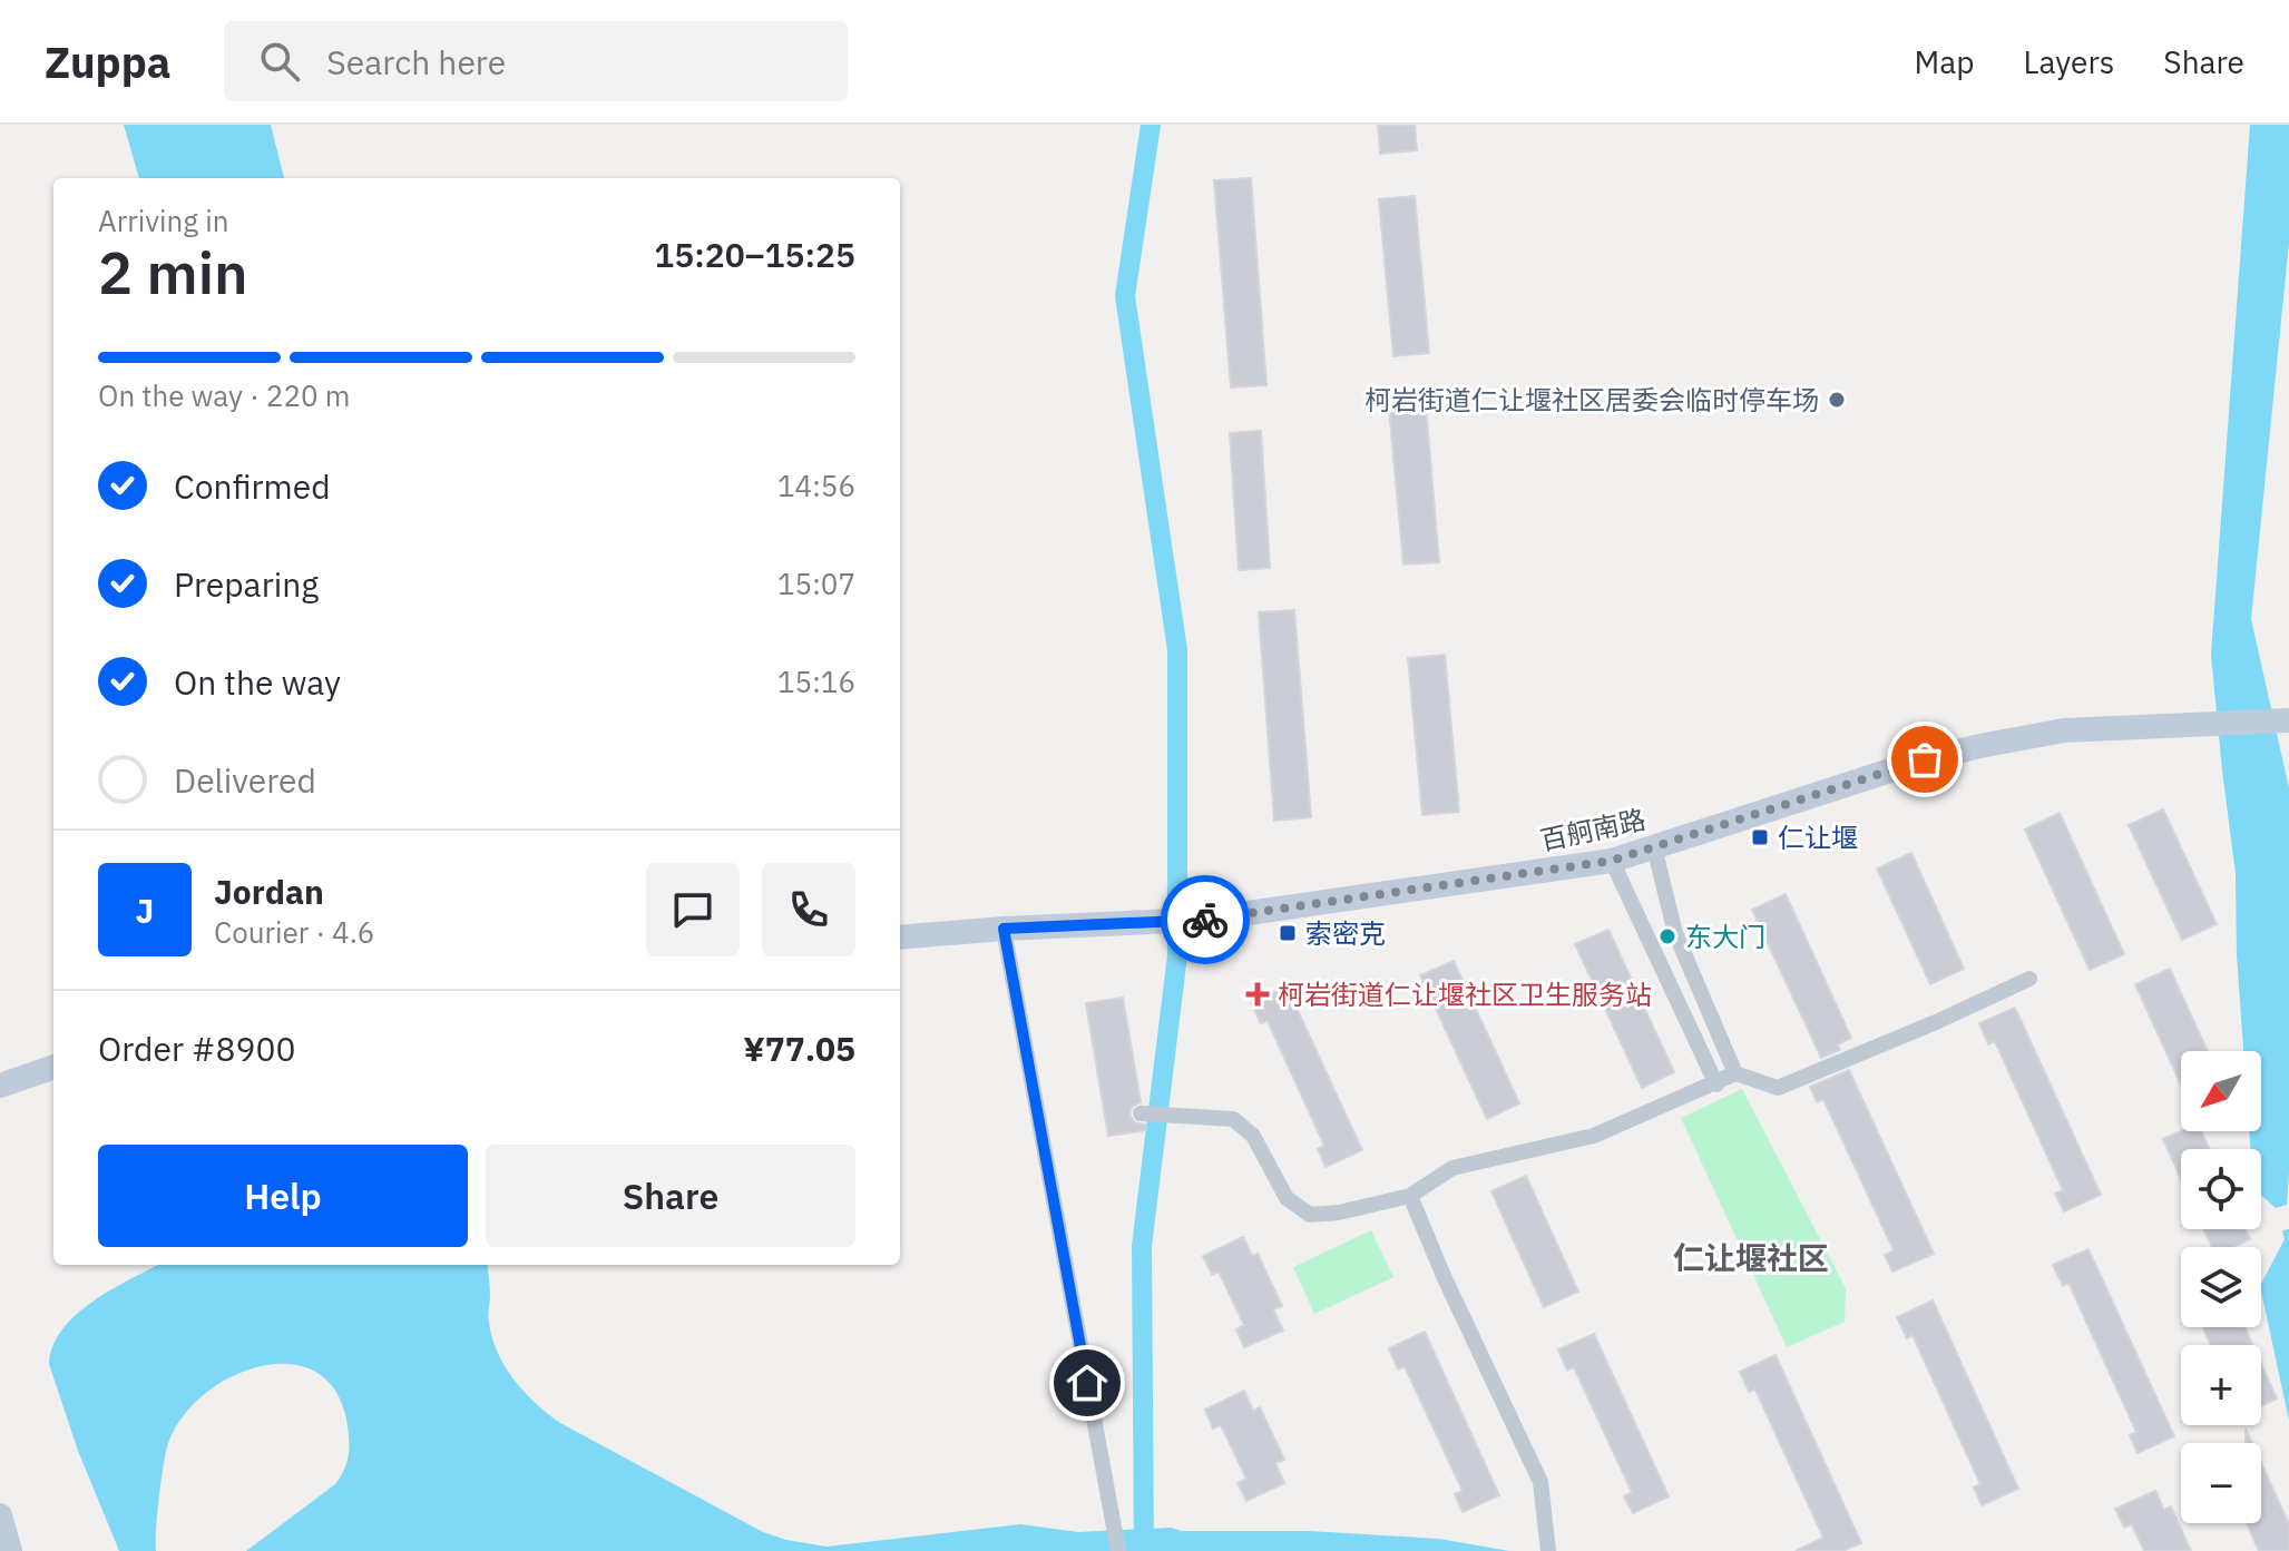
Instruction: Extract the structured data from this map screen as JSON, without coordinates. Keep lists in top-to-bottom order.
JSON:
{
  "streets": {
    "street": ["百舸南路"]
  },
  "districts": ["仁让堰社区"],
  "places": {
    "other": ["柯岩街道仁让堰社区居委会临时停车场", "东大门"],
    "transit": ["仁让堰", "索密克"],
    "health": ["柯岩街道仁让堰社区卫生服务站"]
  },
  "north": "bottom left",
  "page": {
    "header": "Zuppa",
    "search": "Search here",
    "nav": ["Map", "Layers", "Share"],
    "heading": ["2 min", "Arriving in", "15:20–15:25"],
    "panel": [
      "Jordan",
      "Courier · 4.6",
      "Order #8900",
      "¥77.05"
    ],
    "bar": "On the way · 220 m",
    "list": [
      ["Confirmed", "14:56"],
      ["Preparing", "15:07"],
      ["On the way", "15:16"],
      "Delivered"
    ],
    "round": "J",
    "map_buttons": ["+", "−"],
    "buttons": ["Help", "Share"]
  }
}
